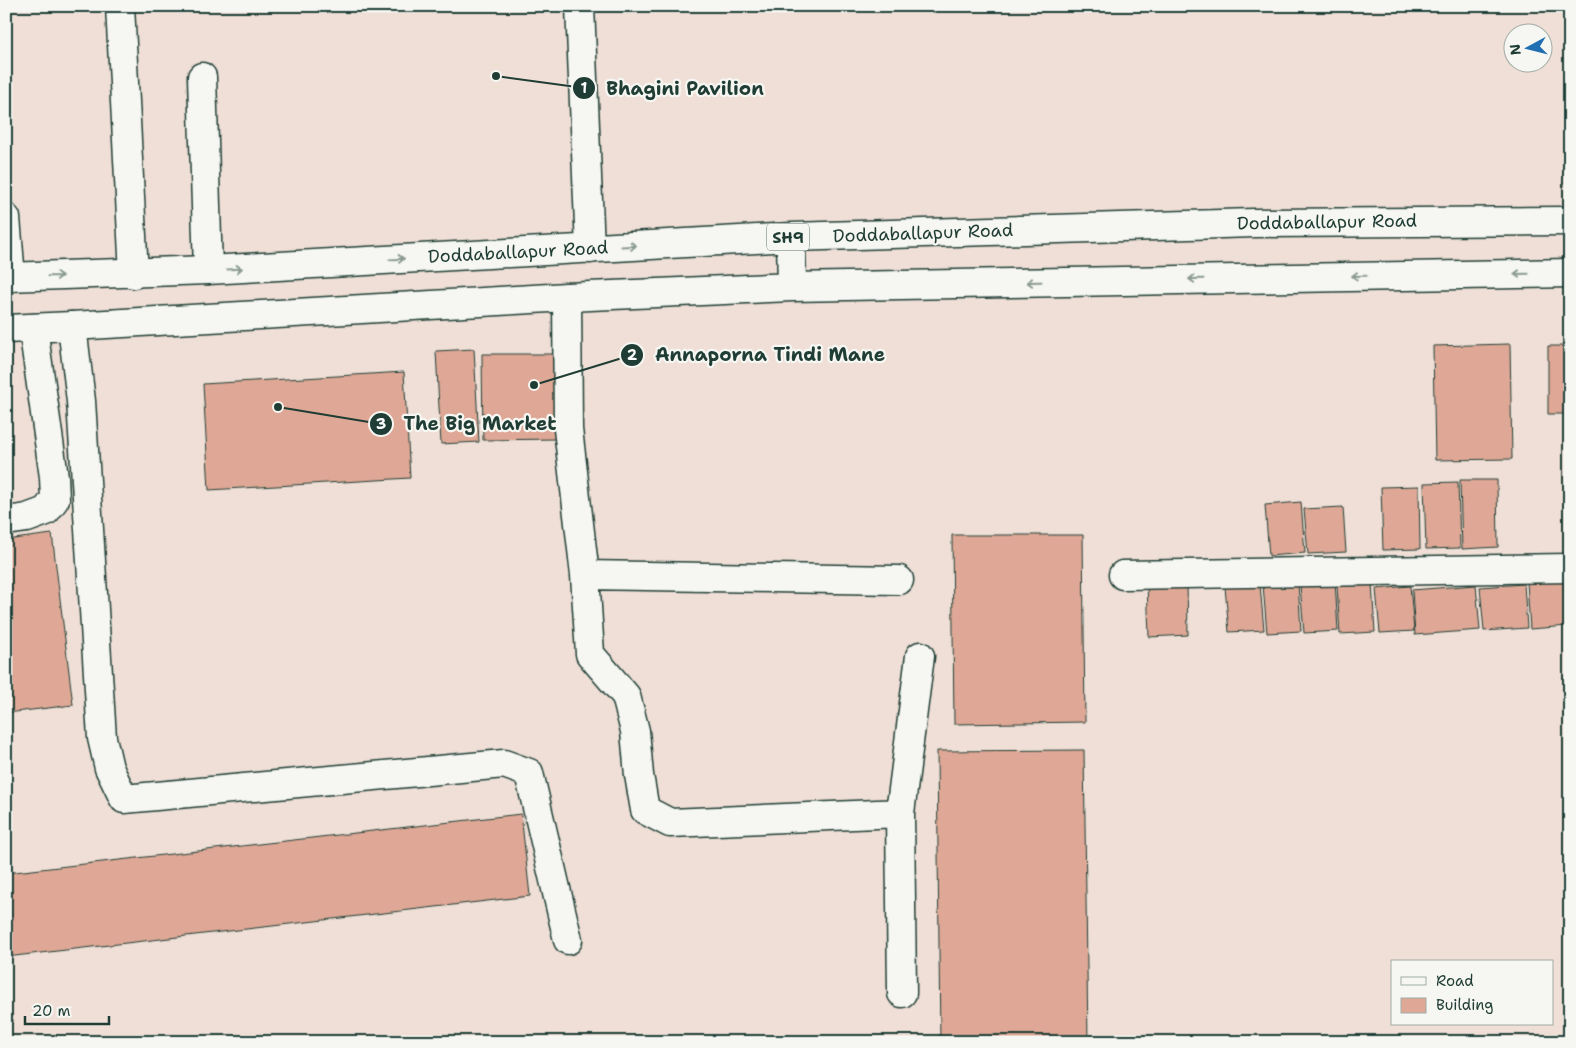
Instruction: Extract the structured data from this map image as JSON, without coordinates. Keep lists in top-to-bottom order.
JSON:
{
  "streets": {
    "main road": ["Doddaballapur Road", "SH9"]
  },
  "places": ["Bhagini Pavilion", "Annaporna Tindi Mane", "The Big Market"],
  "legend": ["Road", "Building"],
  "scale_bar": "20 m",
  "north": "left"
}
